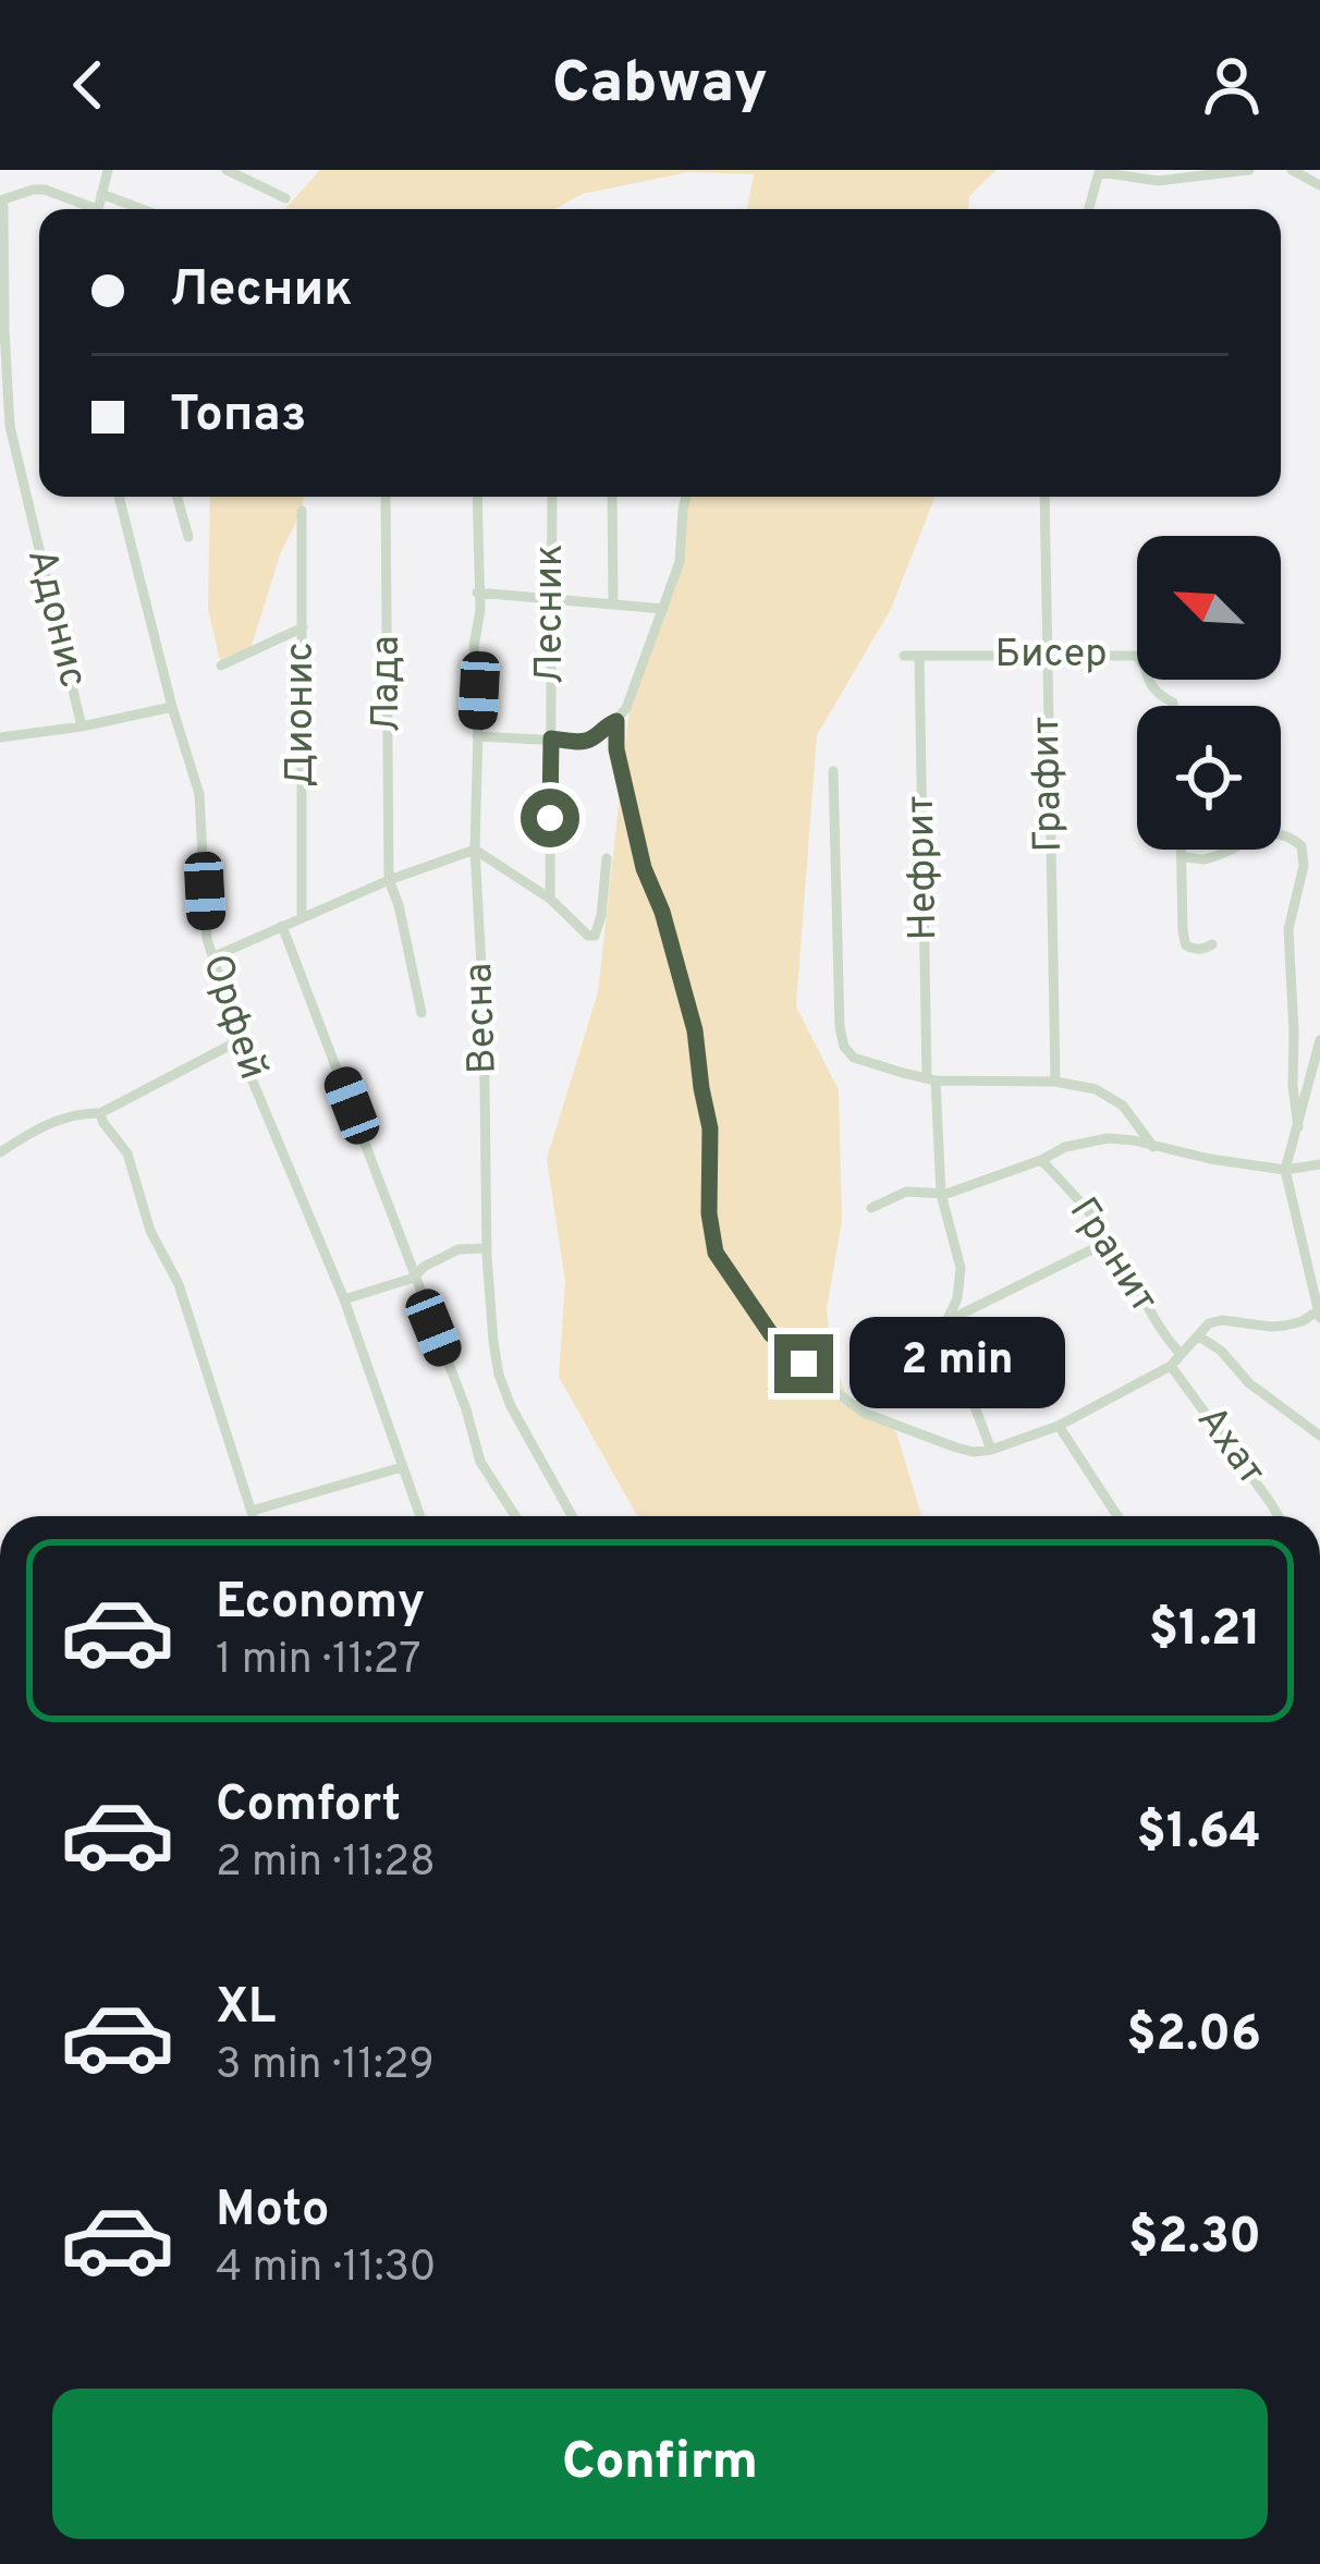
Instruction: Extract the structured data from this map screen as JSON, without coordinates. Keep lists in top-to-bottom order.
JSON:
{
  "streets": {
    "street": [
      "Лесник",
      "Адонис",
      "Бисер",
      "Лада",
      "Дионис",
      "Графит",
      "Нефрит",
      "Орфей",
      "Весна",
      "Гранит",
      "Ахат"
    ]
  },
  "crossings": [
    ["Бисер", "Графит"],
    ["Бисер", "Нефрит"]
  ],
  "north": "top left",
  "page": {
    "header": "Cabway",
    "banner": ["Лесник", "Топаз"],
    "bubble": "2 min",
    "list": [
      {
        "name": "Economy",
        "note": "1 min · 11:27",
        "value": "$1.21"
      },
      {
        "name": "Comfort",
        "note": "2 min · 11:28",
        "value": "$1.64"
      },
      {
        "name": "XL",
        "note": "3 min · 11:29",
        "value": "$2.06"
      },
      {
        "name": "Moto",
        "note": "4 min · 11:30",
        "value": "$2.30"
      }
    ],
    "buttons": "Confirm"
  }
}
